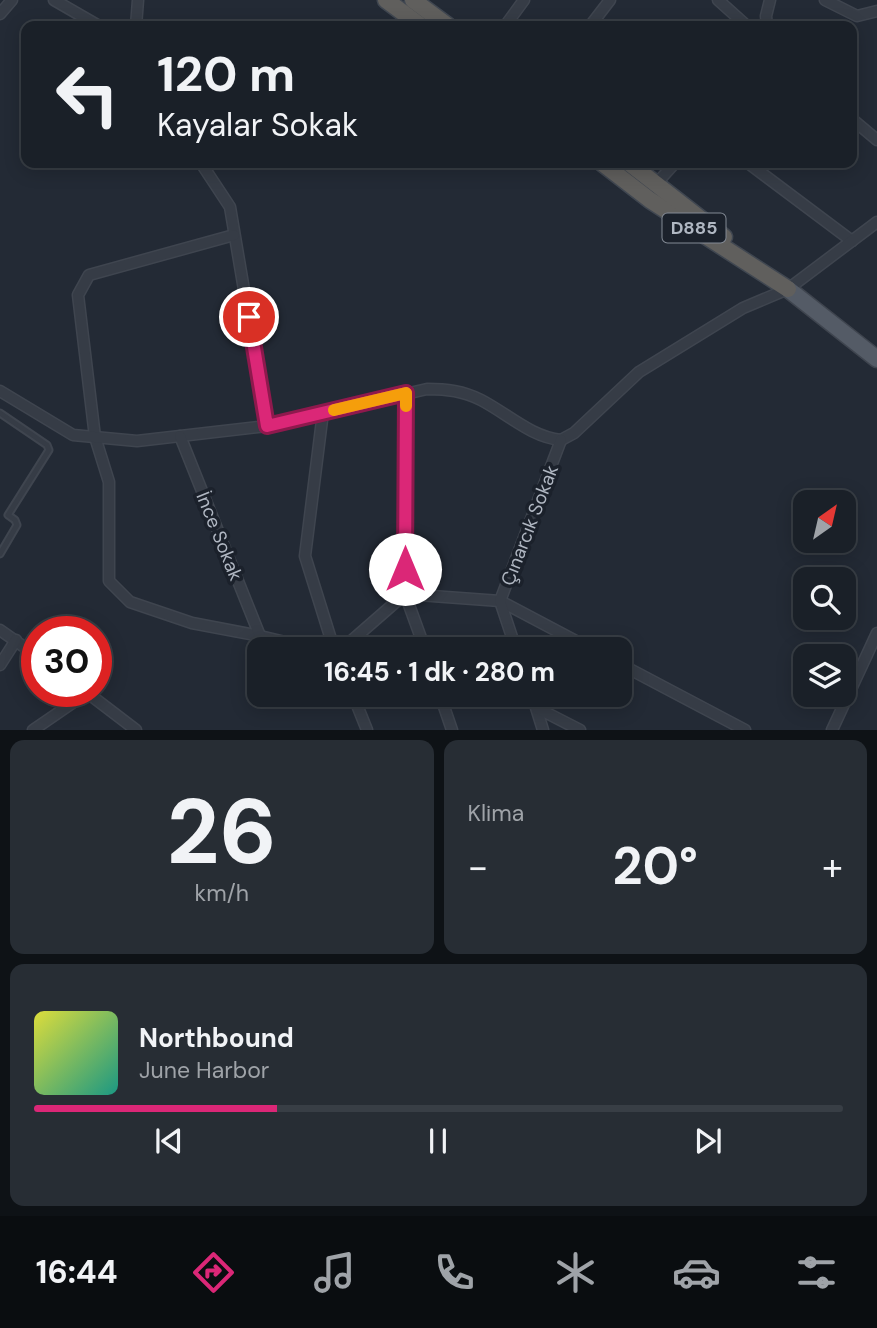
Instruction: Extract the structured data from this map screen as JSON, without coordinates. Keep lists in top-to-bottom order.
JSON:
{
  "streets": {
    "highway": ["D885"],
    "street": ["Çınarcık Sokak", "İnce Sokak"]
  },
  "north": "top right",
  "page": {
    "turn": ["120 m", "Kayalar Sokak"],
    "limit": "30",
    "trip": "16:45 · 1 dk · 280 m",
    "tile": [
      ["26", "km/h"],
      "Klima"
    ],
    "heat": ["−", "20°", "+"],
    "song": ["Northbound", "June Harbor"],
    "tabs": "16:44"
  }
}
